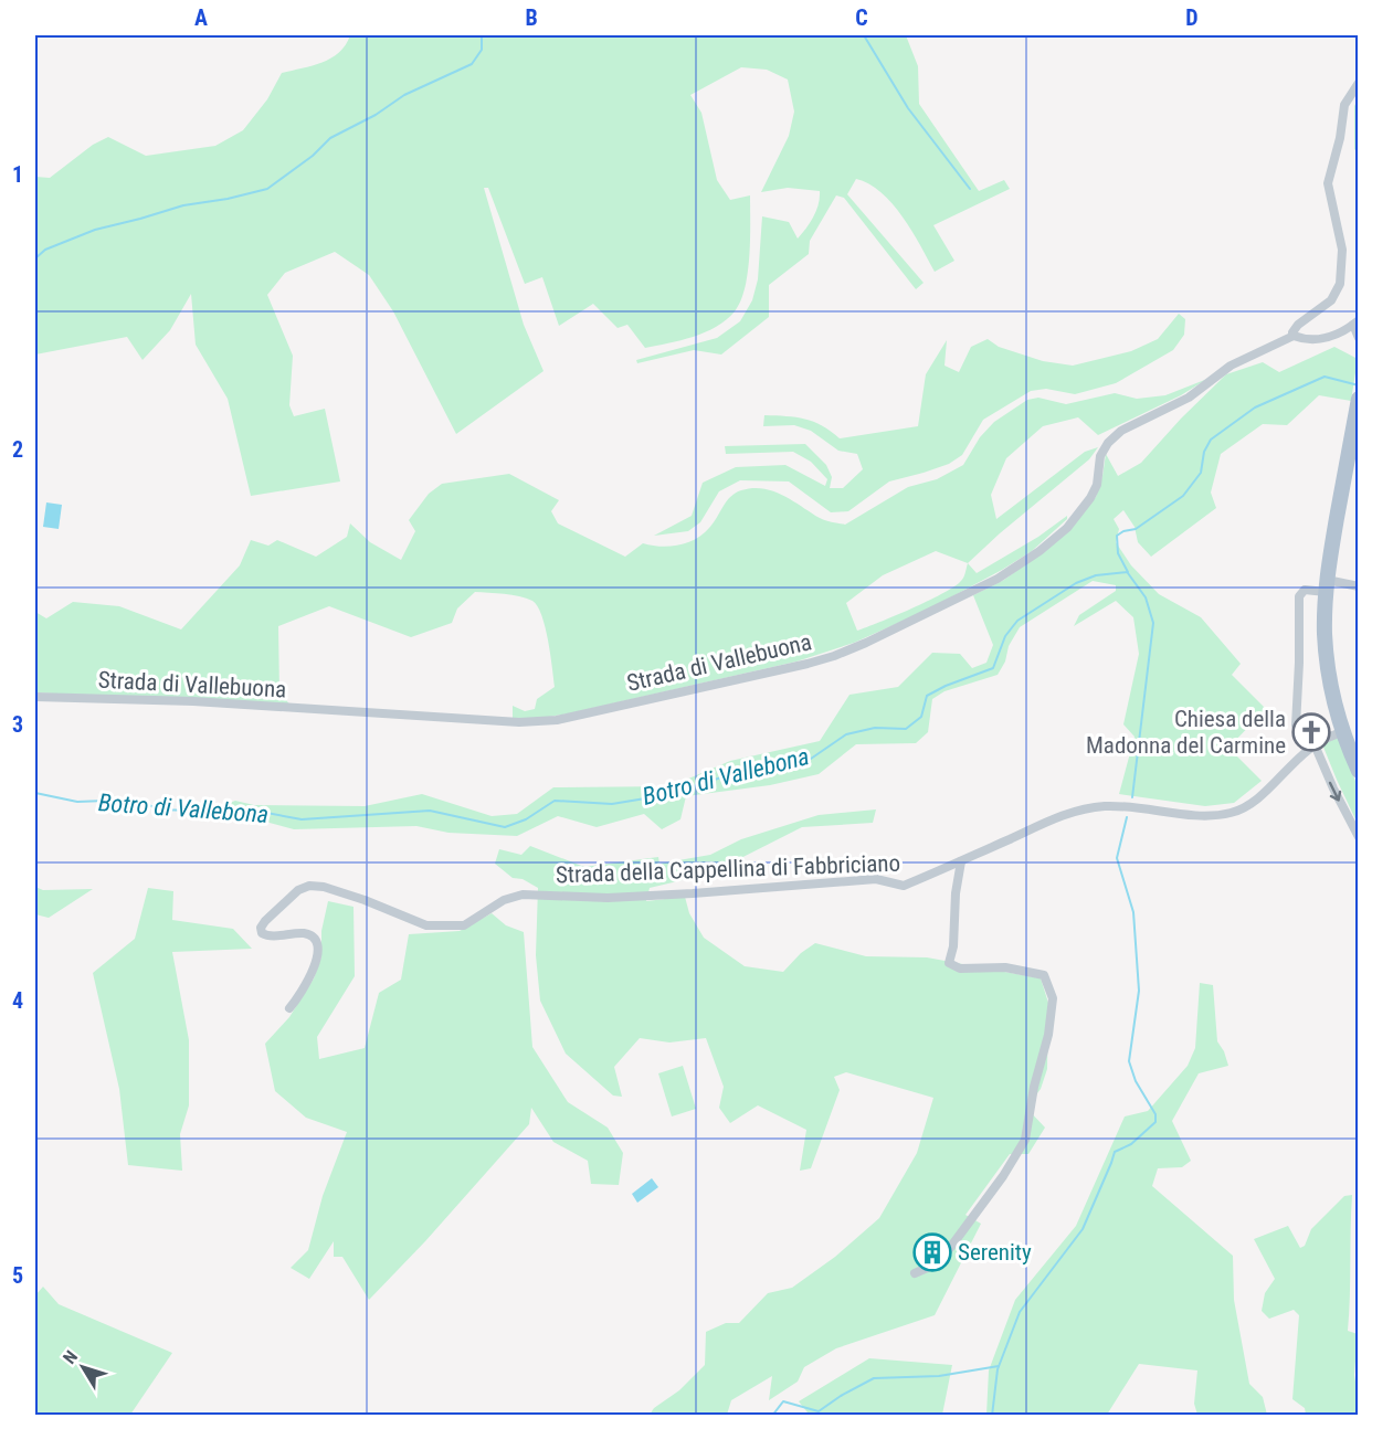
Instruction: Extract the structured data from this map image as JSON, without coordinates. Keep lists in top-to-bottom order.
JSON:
{
  "streets": {
    "street": ["Strada di Vallebuona", "Strada della Cappellina di Fabbriciano"]
  },
  "water": ["Botro di Vallebona"],
  "places": {
    "church": ["Chiesa della Madonna del Carmine"],
    "building": ["Serenity"]
  },
  "north": "top left",
  "grid": {
    "columns": [
      "A",
      "B",
      "C",
      "D"
    ],
    "rows": [
      "1",
      "2",
      "3",
      "4",
      "5"
    ]
  }
}
